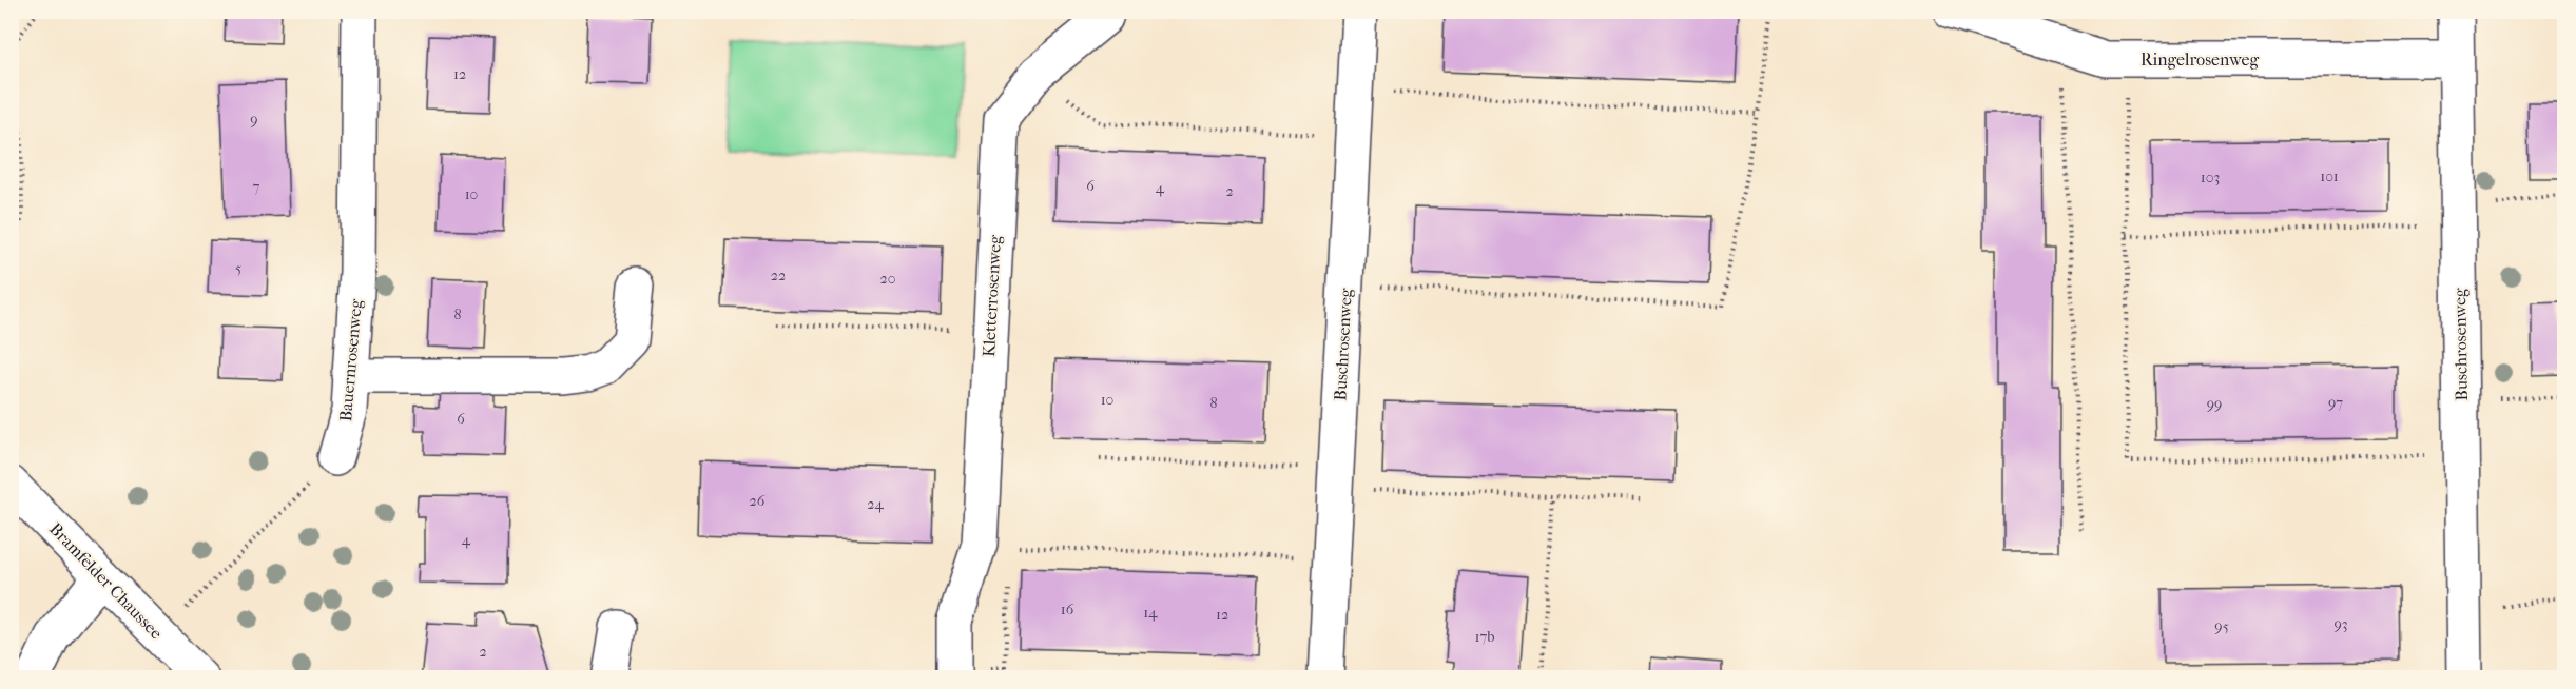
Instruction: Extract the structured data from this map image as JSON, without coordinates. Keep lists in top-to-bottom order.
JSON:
{
  "streets": {
    "street": [
      "Ringelrosenweg",
      "Kletterrosenweg",
      "Buschrosenweg",
      "Bauernrosenweg",
      "Bramfelder Chaussee"
    ]
  },
  "crossings": [
    ["Ringelrosenweg", "Buschrosenweg"]
  ],
  "house_numbers": [
    "12",
    "9",
    "101",
    "103",
    "6",
    "7",
    "4",
    "2",
    "10",
    "5",
    "22",
    "20",
    "8",
    "10",
    "8",
    "97",
    "99",
    "6",
    "26",
    "24",
    "4",
    "16",
    "14",
    "12",
    "93",
    "95",
    "17b",
    "2"
  ]
}
